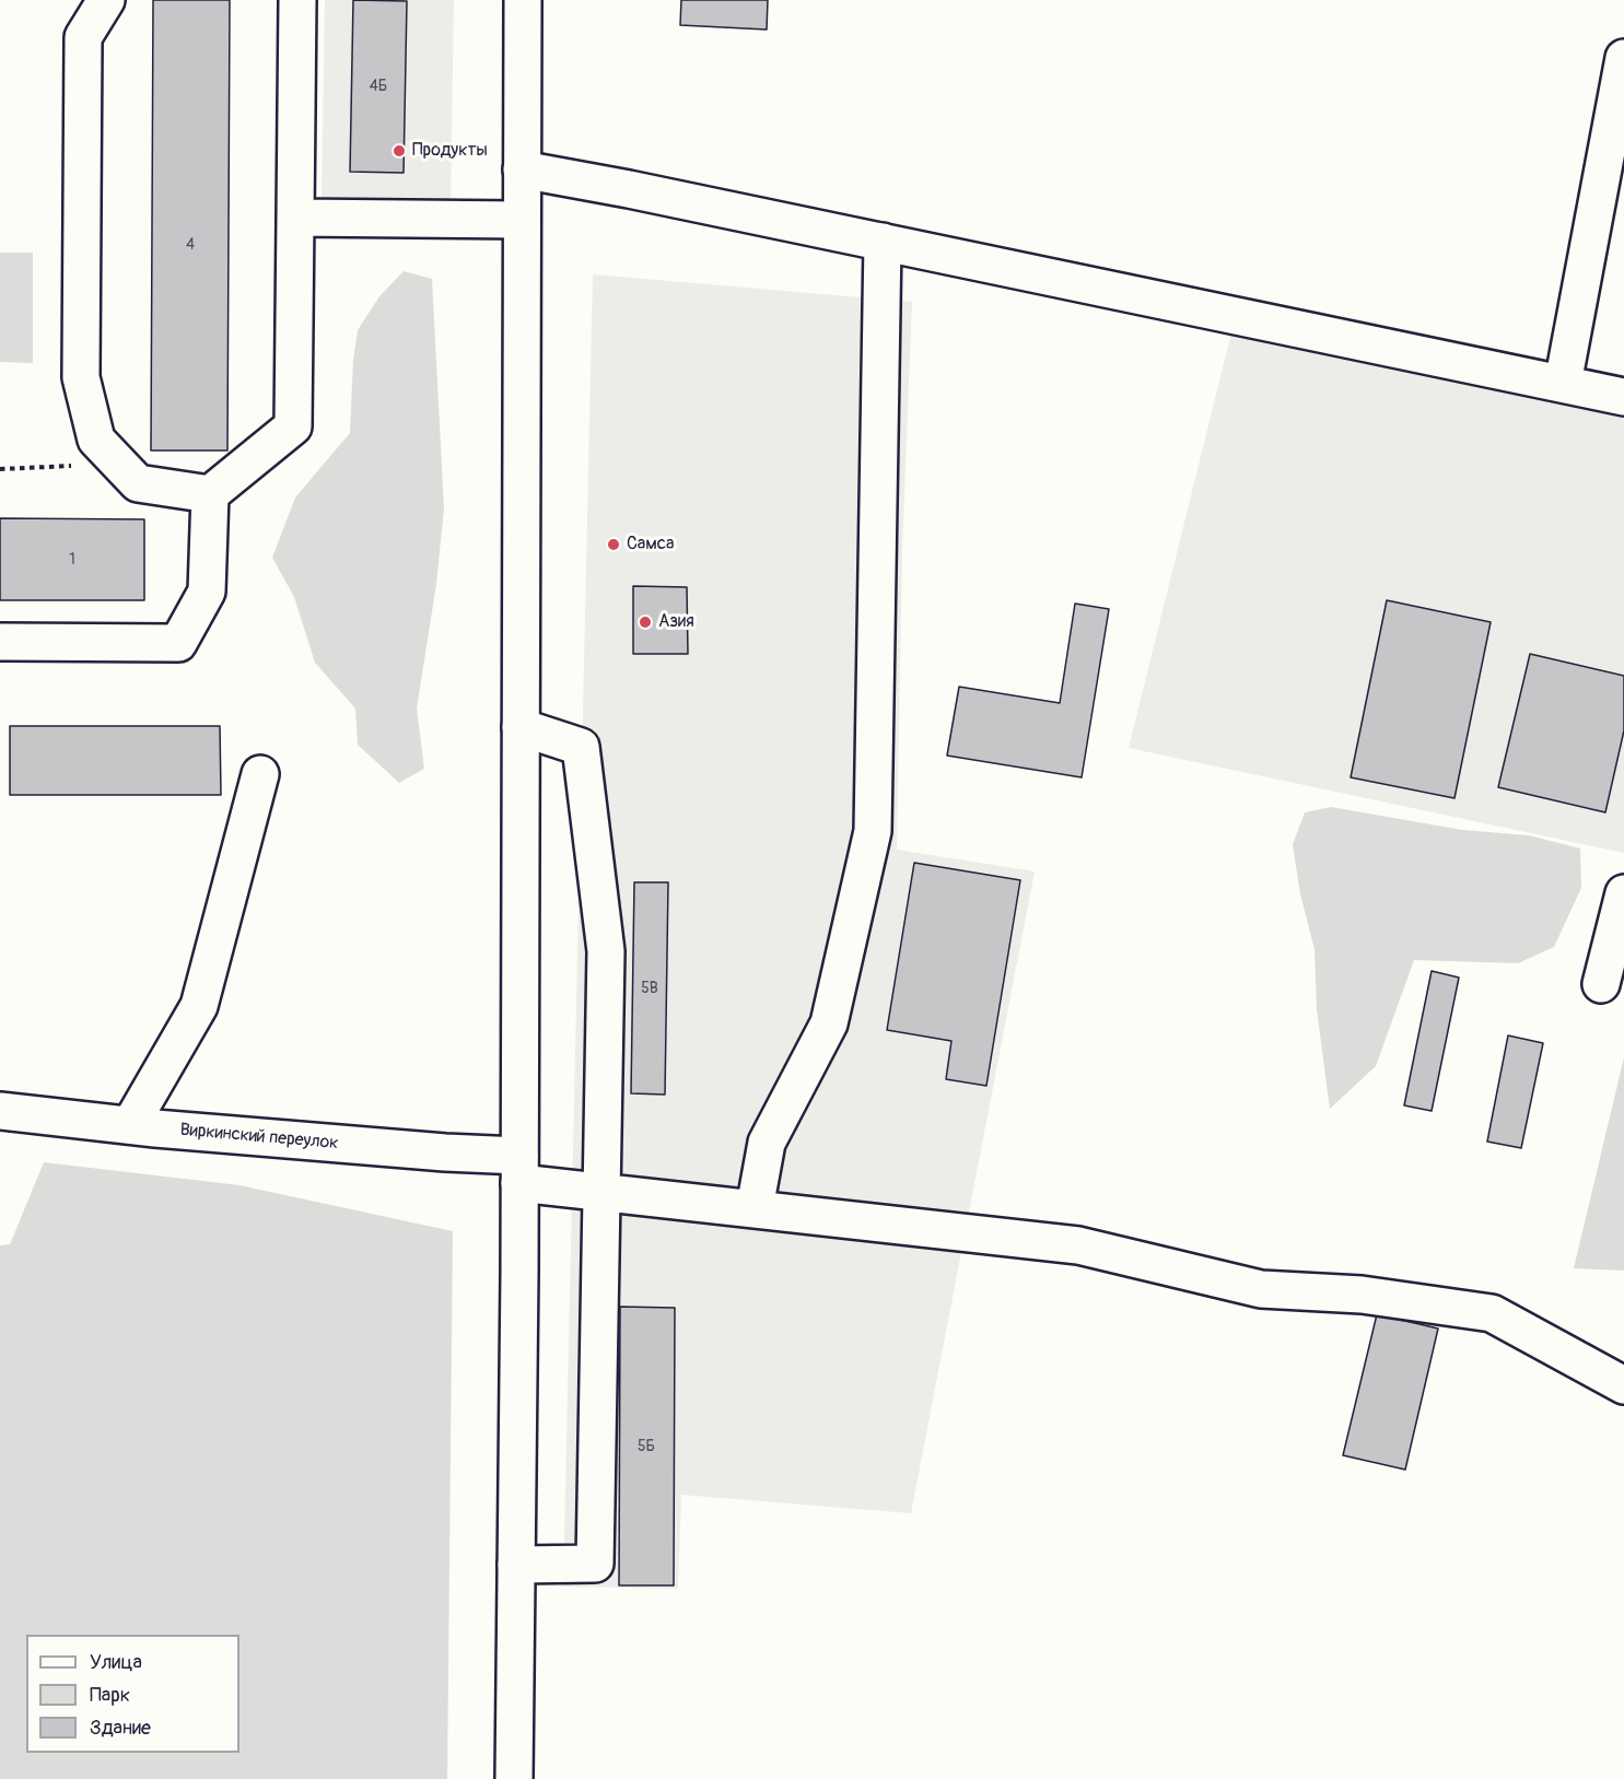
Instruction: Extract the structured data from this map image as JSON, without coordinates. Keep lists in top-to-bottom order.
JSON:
{
  "streets": {
    "street": ["Виркинский переулок"]
  },
  "places": ["Продукты", "Самса", "Азия"],
  "house_numbers": [
    "4Б",
    "4",
    "1",
    "5В",
    "5Б"
  ],
  "legend": ["Улица", "Парк", "Здание"]
}
